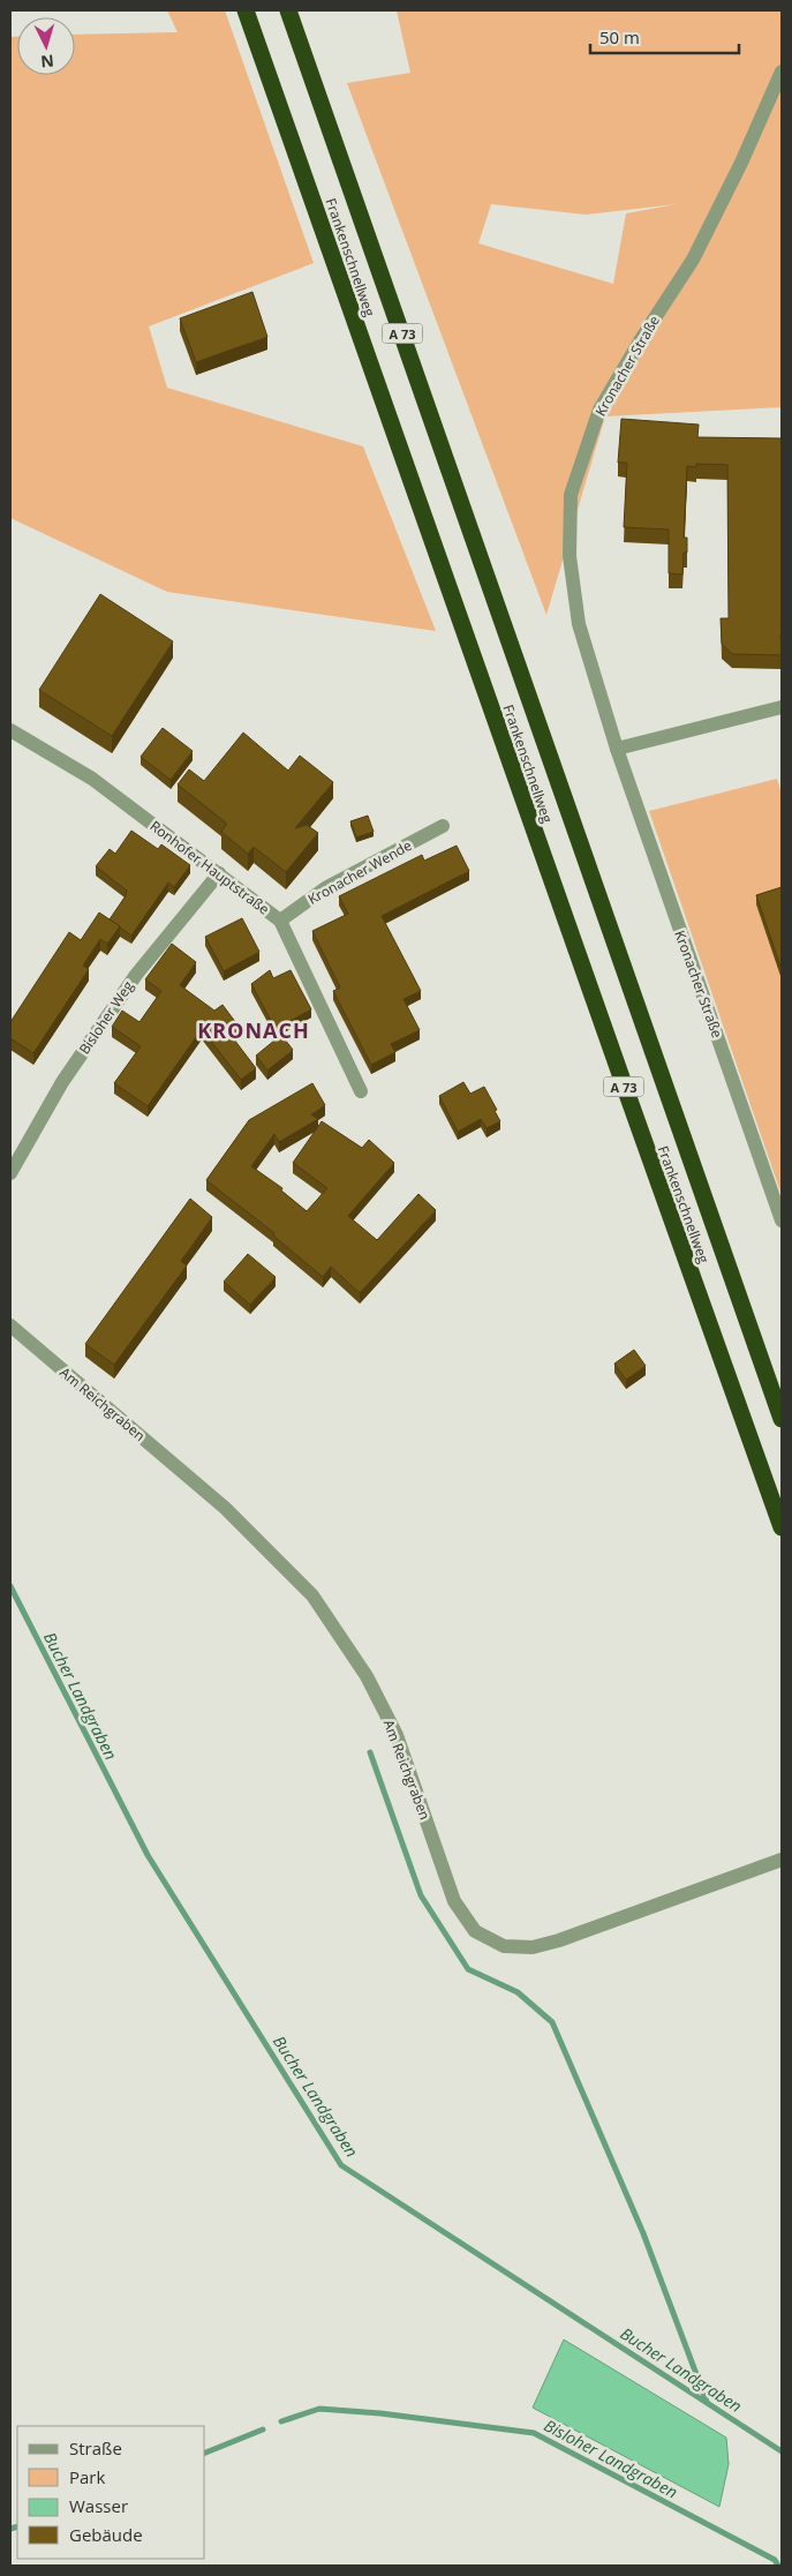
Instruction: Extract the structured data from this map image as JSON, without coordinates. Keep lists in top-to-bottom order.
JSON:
{
  "streets": {
    "highway": ["Frankenschnellweg", "A 73"],
    "street": [
      "Kronacher Straße",
      "Ronhofer Hauptstraße",
      "Kronacher Wende",
      "Bisloher Weg",
      "Am Reichgraben"
    ]
  },
  "crossings": [
    ["Ronhofer Hauptstraße", "Kronacher Wende"],
    ["Ronhofer Hauptstraße", "Bisloher Weg"]
  ],
  "districts": ["KRONACH"],
  "water": ["Bucher Landgraben", "Bisloher Landgraben"],
  "legend": [
    "Straße",
    "Park",
    "Wasser",
    "Gebäude"
  ],
  "scale_bar": "50 m",
  "north": "bottom"
}
